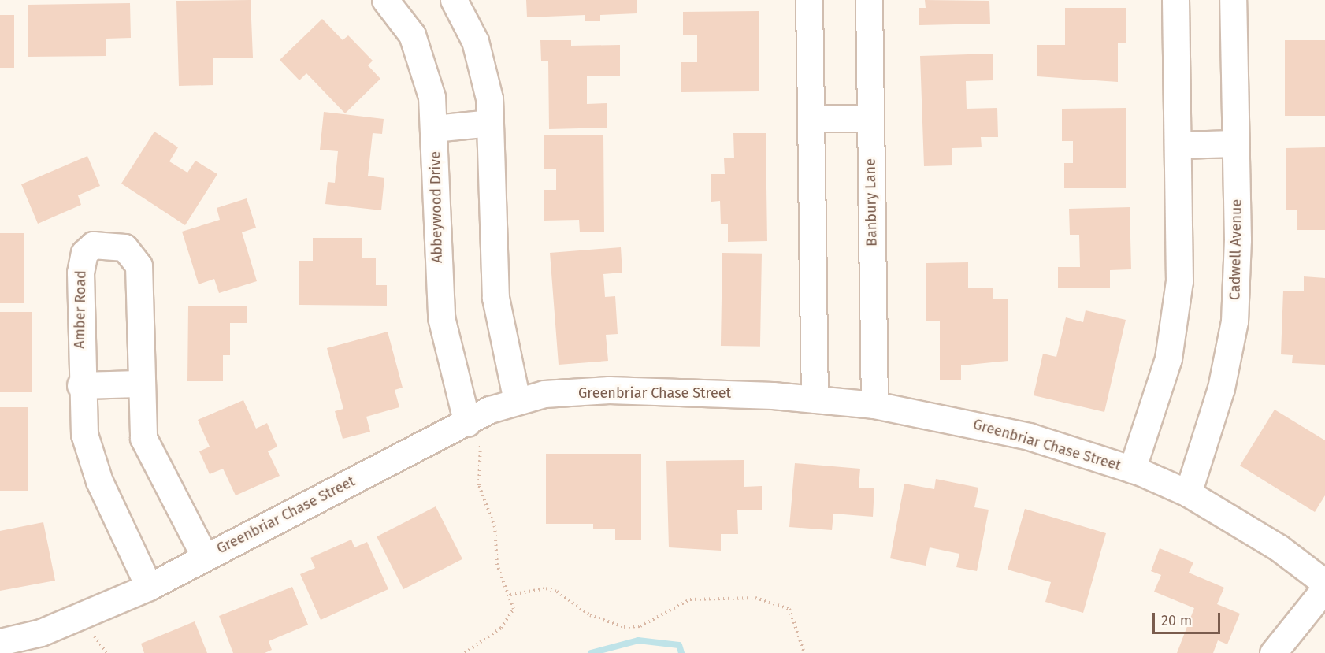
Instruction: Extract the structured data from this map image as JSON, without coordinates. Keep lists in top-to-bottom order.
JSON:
{
  "streets": {
    "street": [
      "Banbury Lane",
      "Abbeywood Drive",
      "Cadwell Avenue",
      "Amber Road",
      "Greenbriar Chase Street"
    ]
  },
  "crossings": [
    ["Banbury Lane", "Greenbriar Chase Street"],
    ["Abbeywood Drive", "Greenbriar Chase Street"],
    ["Cadwell Avenue", "Greenbriar Chase Street"],
    ["Amber Road", "Greenbriar Chase Street"]
  ],
  "scale_bar": "20 m"
}
